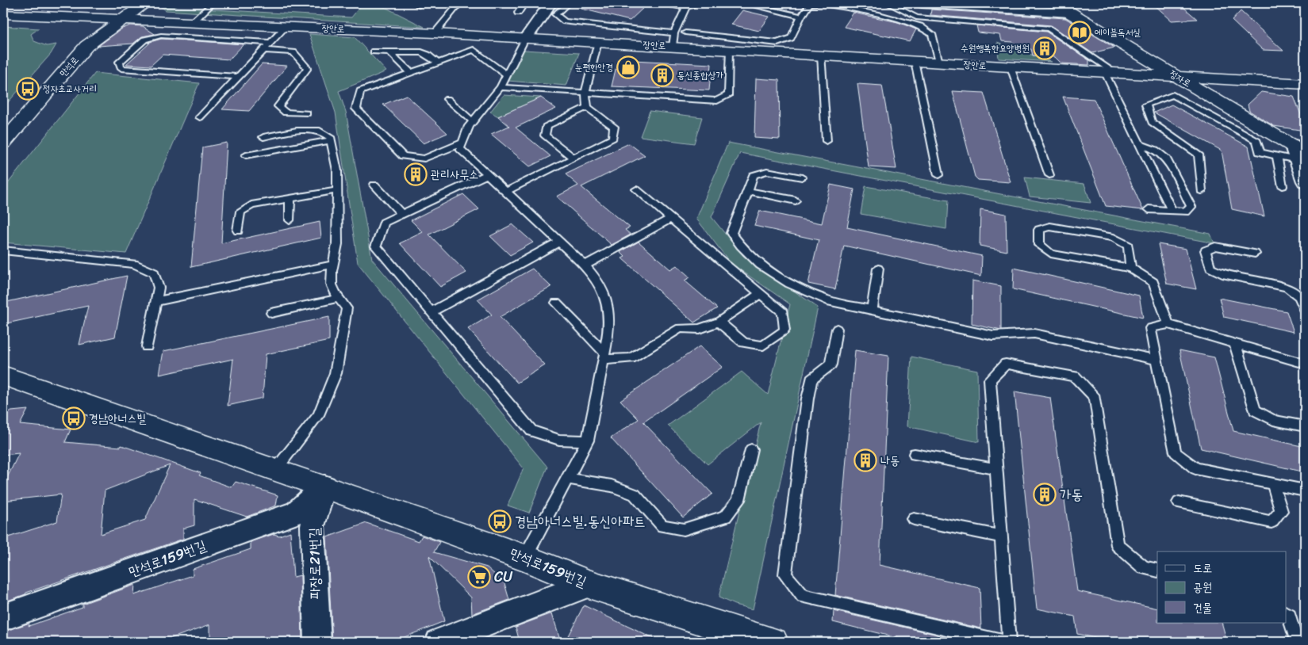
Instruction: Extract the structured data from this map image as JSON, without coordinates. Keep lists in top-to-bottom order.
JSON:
{
  "streets": {
    "main road": [
      "장안로",
      "만석로",
      "정자로",
      "만석로159번길"
    ],
    "street": ["파장로21번길"]
  },
  "crossings": [
    ["장안로", "만석로"],
    ["장안로", "정자로"],
    ["만석로159번길", "파장로21번길"]
  ],
  "places": {
    "library": ["에이블독서실"],
    "building": [
      "수원행복한요양병원",
      "동신종합상가",
      "관리사무소",
      "나동",
      "가동"
    ],
    "shop": ["눈편한안경"],
    "bus stop": ["정자초교사거리", "경남아너스빌", "경남아너스빌.동신아파트"],
    "supermarket": ["CU"]
  },
  "legend": ["도로", "공원", "건물"]
}
